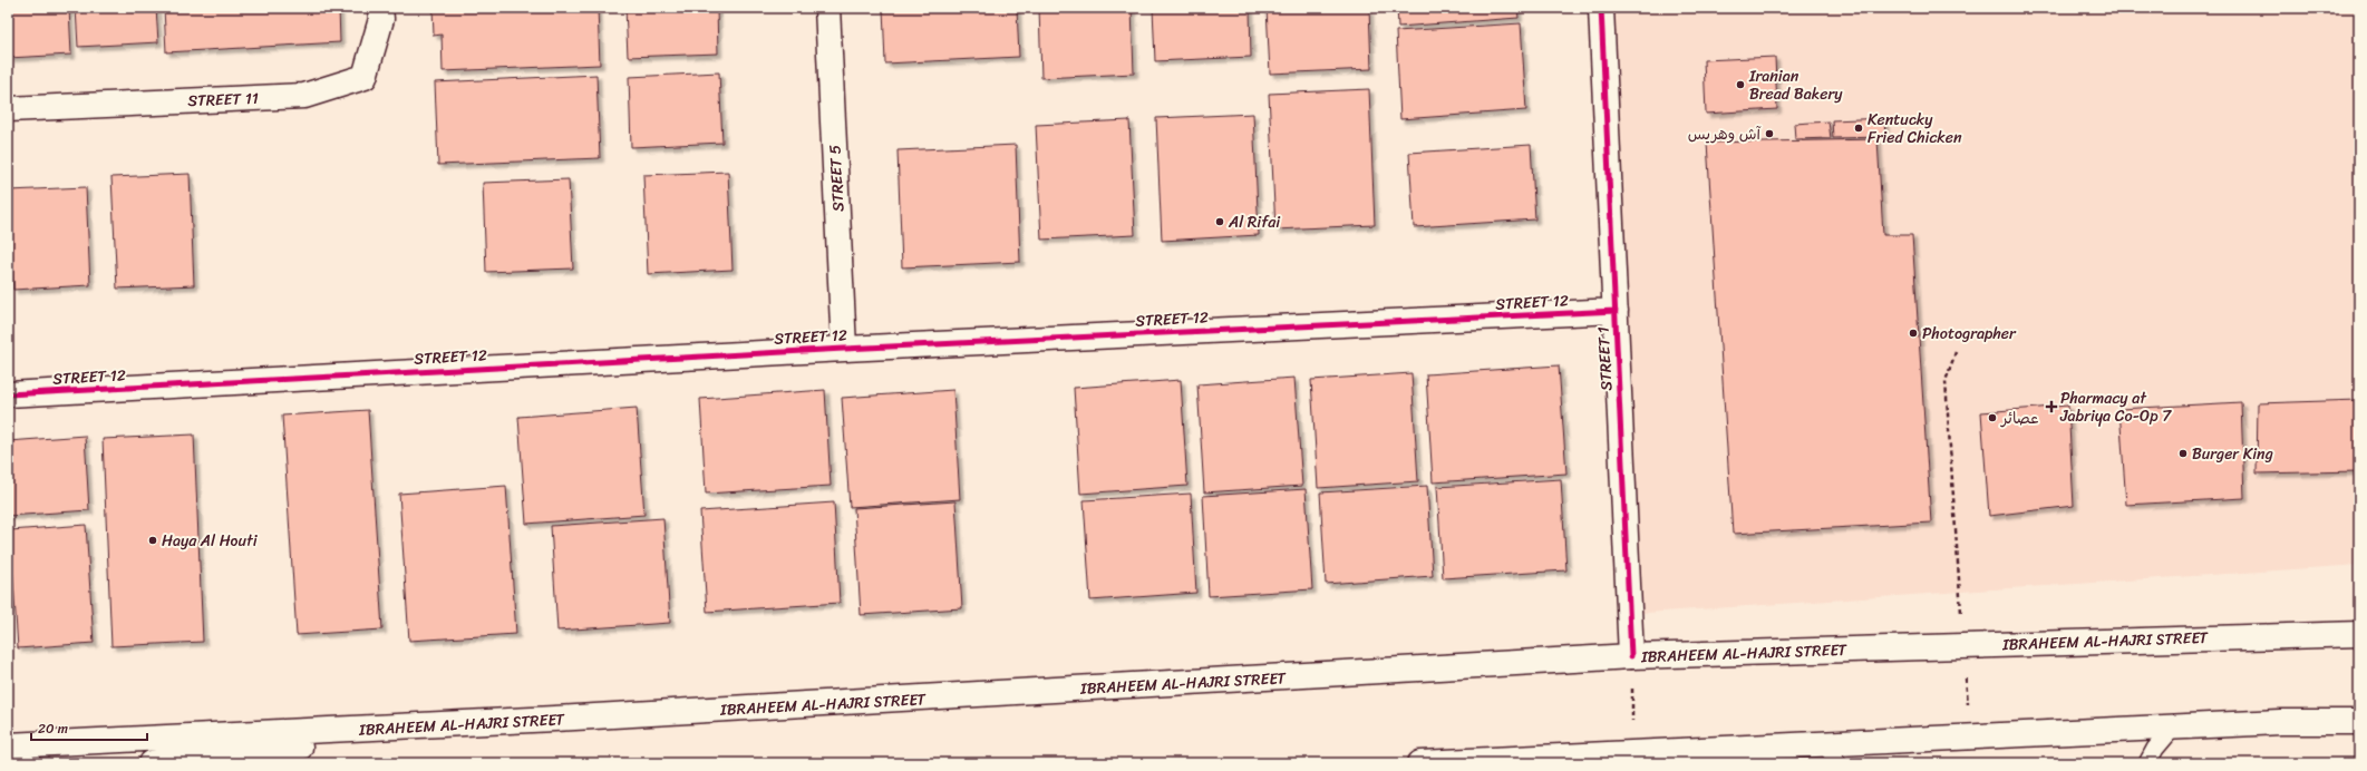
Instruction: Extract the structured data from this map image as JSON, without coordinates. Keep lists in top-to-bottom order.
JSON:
{
  "streets": {
    "main road": [
      "STREET 11",
      "STREET 5",
      "STREET 12",
      "STREET 1",
      "IBRAHEEM AL-HAJRI STREET"
    ]
  },
  "crossings": [
    ["STREET 5", "STREET 12"],
    ["STREET 12", "STREET 1"],
    ["STREET 1", "IBRAHEEM AL-HAJRI STREET"]
  ],
  "places": {
    "other": [
      "Iranian Bread Bakery",
      "Kentucky Fried Chicken",
      "آش وهريس",
      "Al Rifai",
      "Photographer",
      "عصائر",
      "Burger King",
      "Haya Al Houti"
    ],
    "health": ["Pharmacy at Jabriya Co-Op 7"]
  },
  "scale_bar": "20 m"
}
